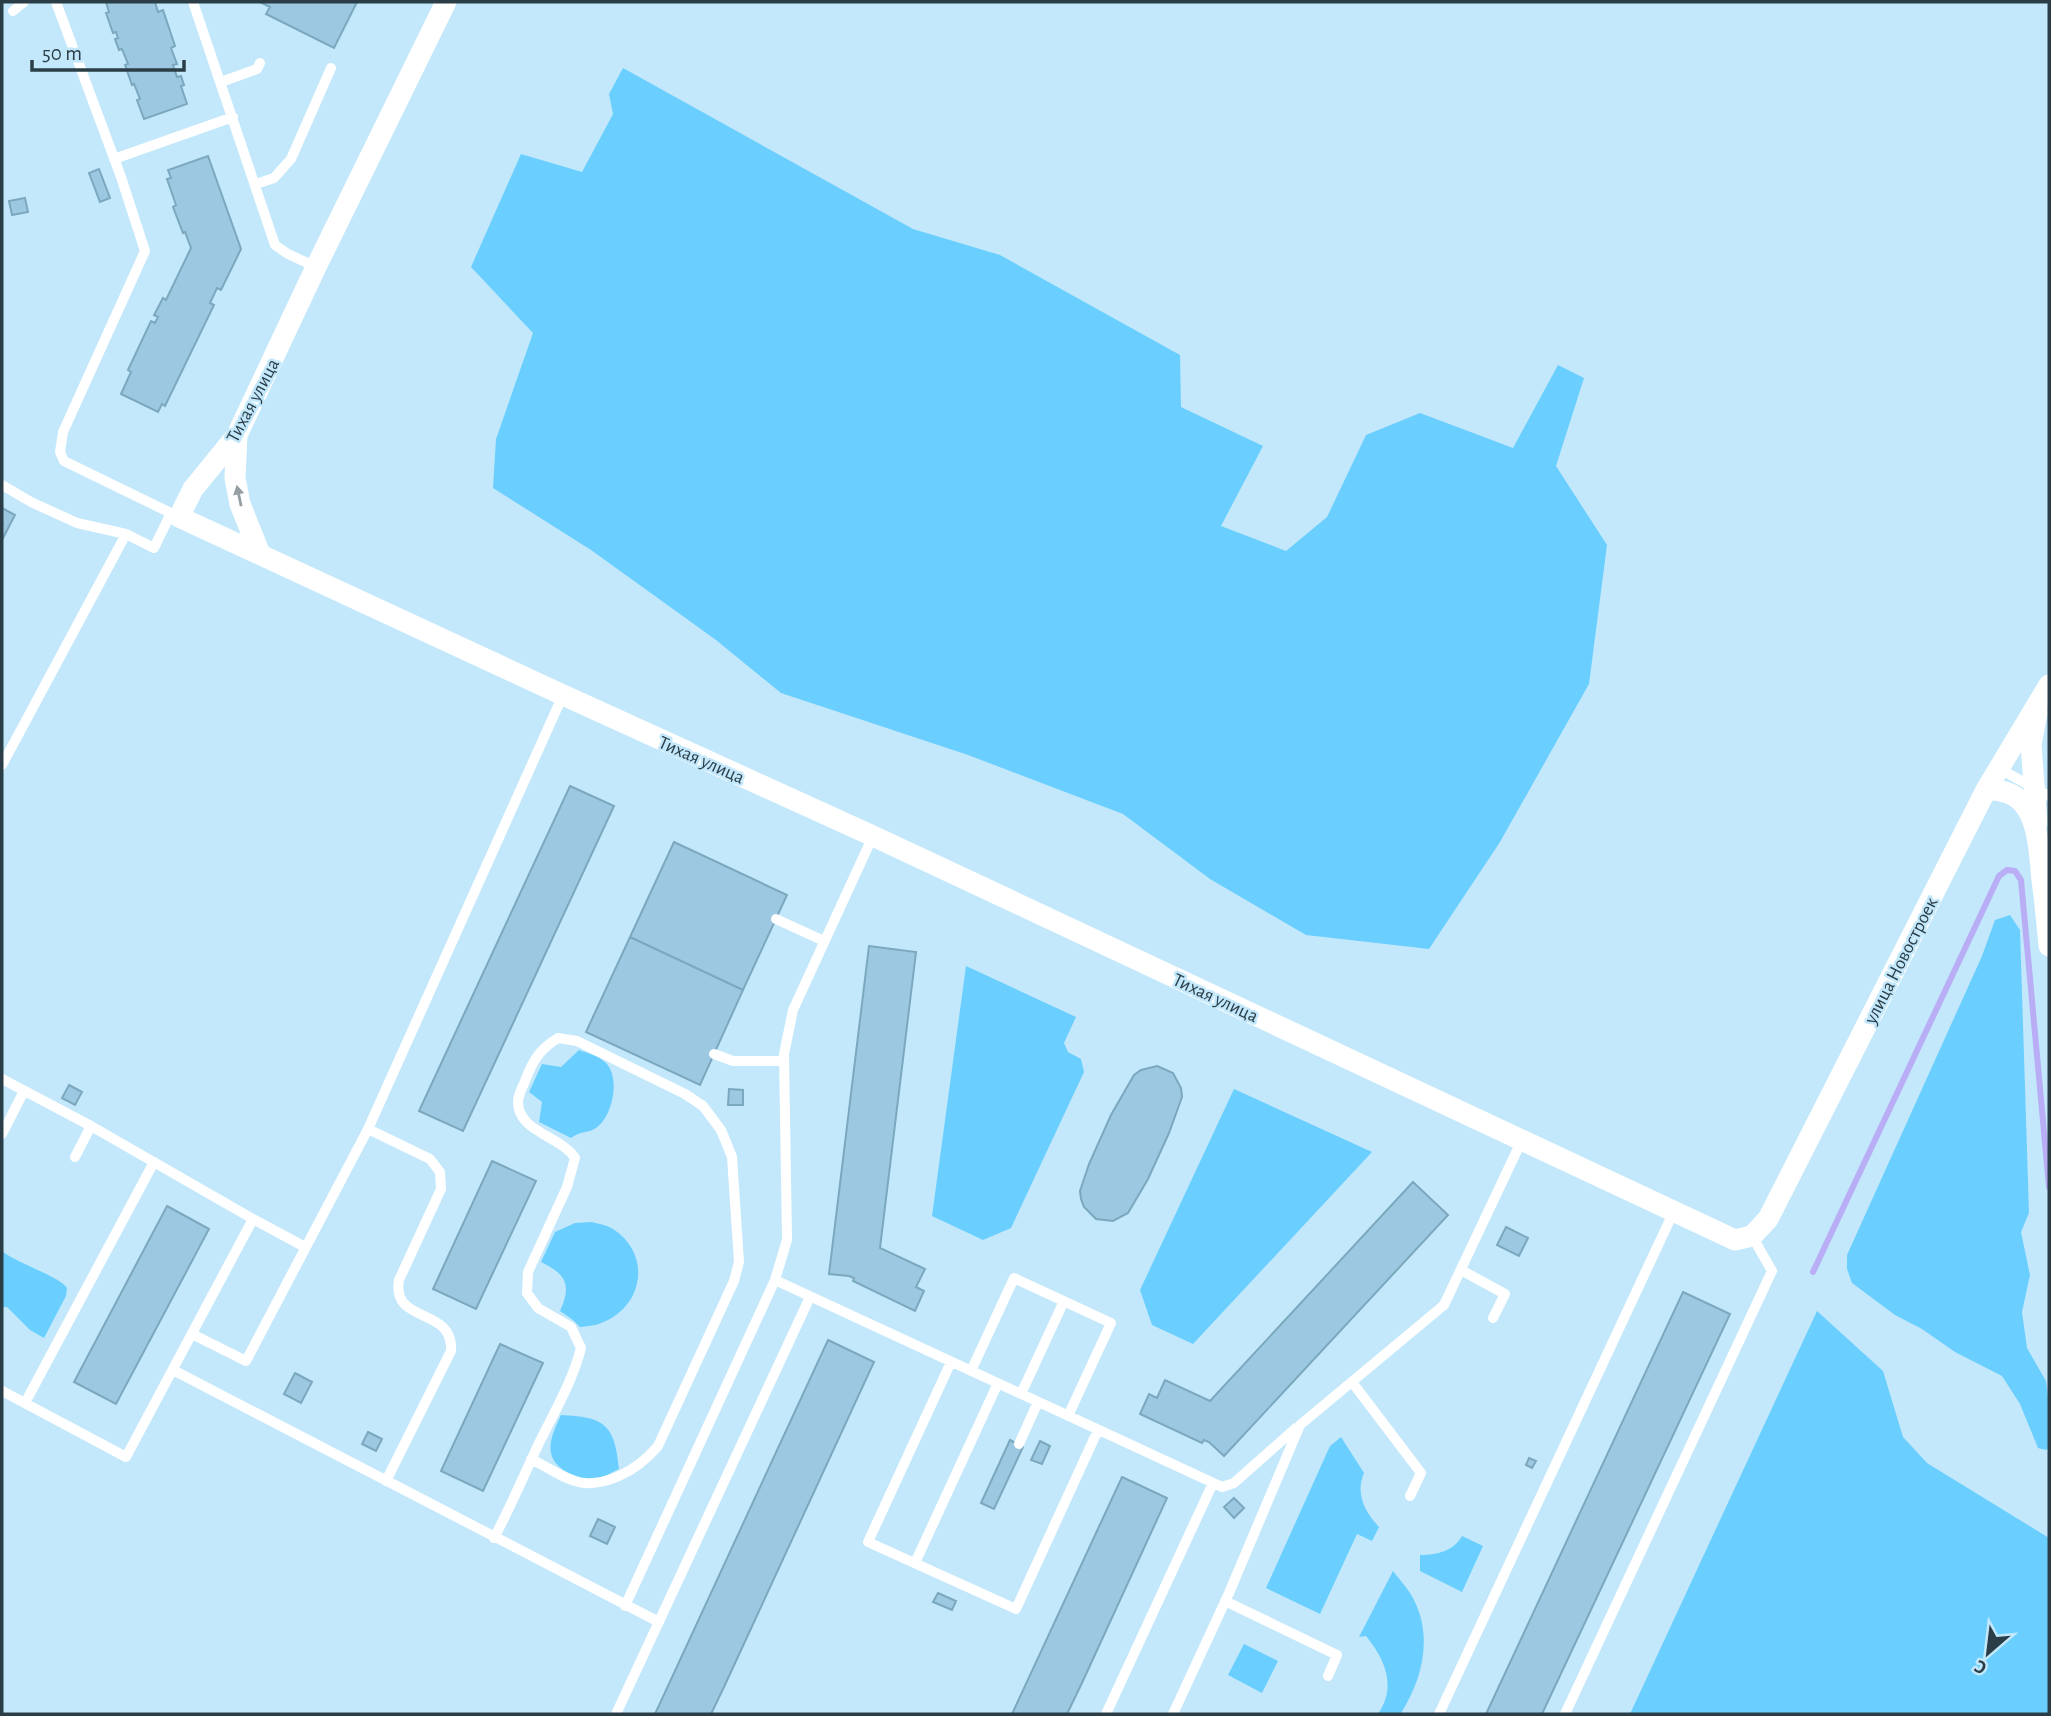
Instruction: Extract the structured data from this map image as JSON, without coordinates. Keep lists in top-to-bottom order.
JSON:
{
  "streets": {
    "street": ["Тихая улица", "улица Новостроек"]
  },
  "crossings": [
    ["Тихая улица", "улица Новостроек"]
  ],
  "scale_bar": "50 m",
  "north": "bottom left"
}
